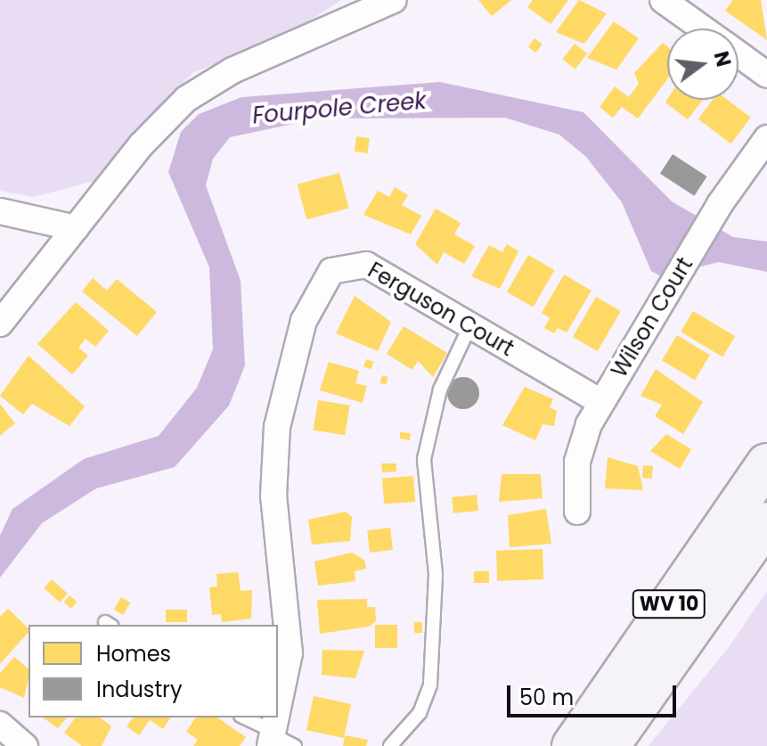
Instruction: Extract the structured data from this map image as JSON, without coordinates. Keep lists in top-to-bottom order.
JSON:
{
  "streets": {
    "main road": ["WV 10"],
    "street": ["Ferguson Court", "Wilson Court"]
  },
  "crossings": [
    ["Ferguson Court", "Wilson Court"]
  ],
  "water": ["Fourpole Creek"],
  "legend": ["Homes", "Industry"],
  "scale_bar": "50 m",
  "north": "right"
}
